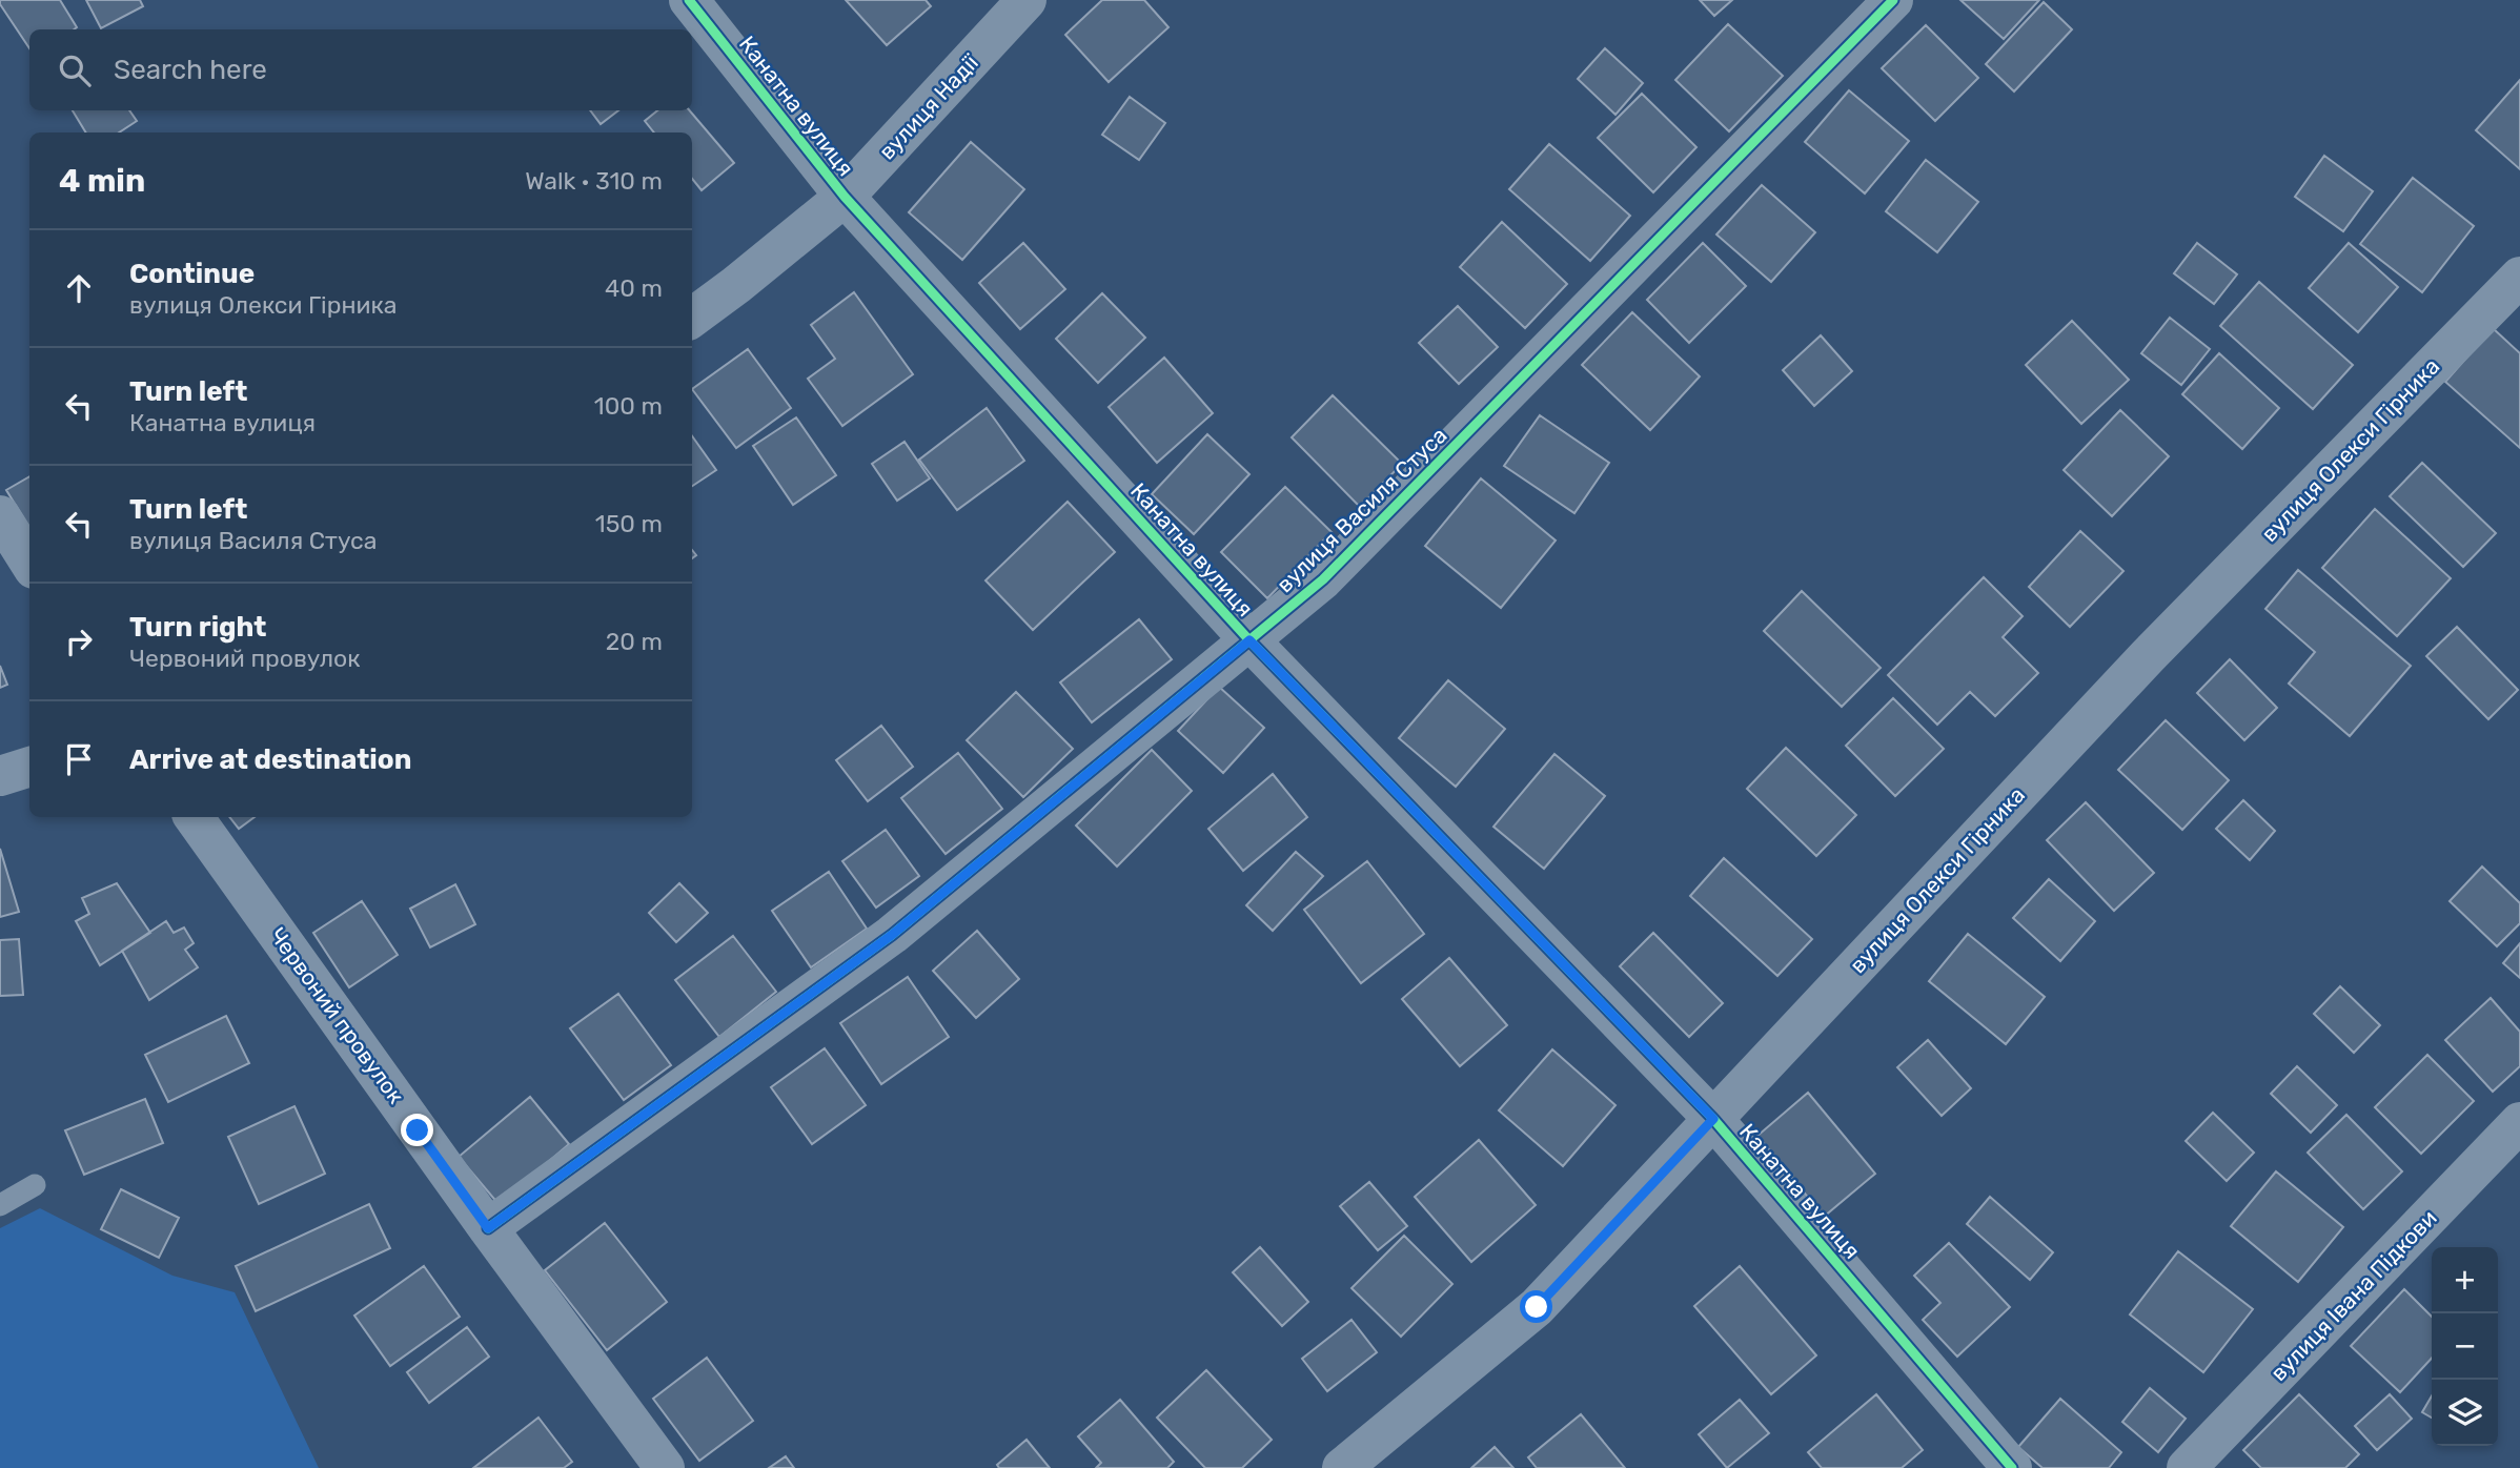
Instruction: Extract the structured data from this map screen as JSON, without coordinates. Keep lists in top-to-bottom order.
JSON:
{
  "streets": {
    "street": [
      "Канатна вулиця",
      "вулиця Надії",
      "вулиця Олекси Гірника",
      "вулиця Василя Стуса",
      "Червоний провулок",
      "вулиця Івана Підкови"
    ]
  },
  "crossings": [
    ["Канатна вулиця", "вулиця Надії"],
    ["Канатна вулиця", "вулиця Олекси Гірника"],
    ["Канатна вулиця", "вулиця Василя Стуса"],
    ["вулиця Василя Стуса", "Червоний провулок"]
  ],
  "page": {
    "search": "Search here",
    "heading": ["4 min", "Walk · 310 m"],
    "list": [
      ["Continue", "вулиця Олекси Гірника", "40 m"],
      ["Turn left", "Канатна вулиця", "100 m"],
      ["Turn left", "вулиця Василя Стуса", "150 m"],
      ["Turn right", "Червоний провулок", "20 m"],
      "Arrive at destination"
    ],
    "map_buttons": ["+", "−"]
  }
}
